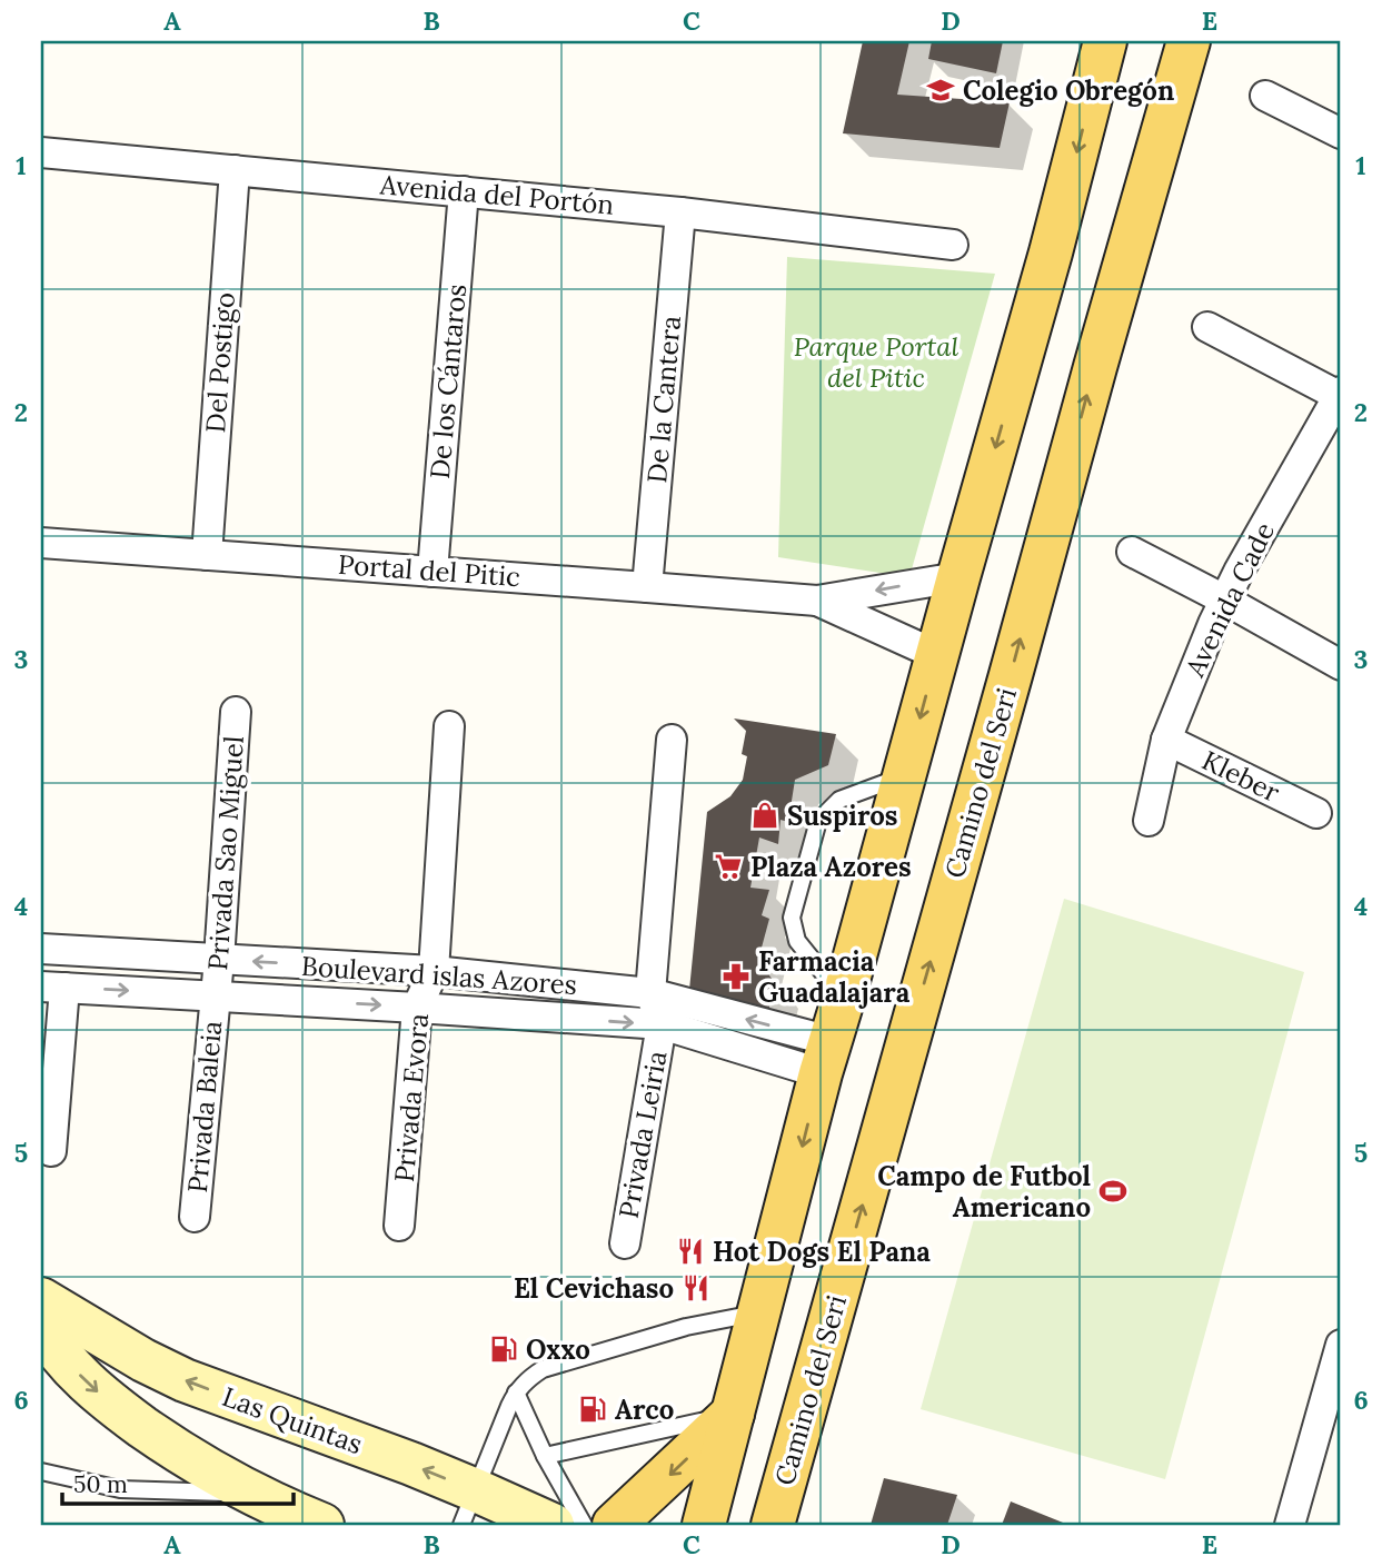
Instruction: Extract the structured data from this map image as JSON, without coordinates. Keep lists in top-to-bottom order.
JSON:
{
  "streets": {
    "main road": ["Camino del Seri"],
    "street": [
      "Avenida del Portón",
      "Del Postigo",
      "De los Cántaros",
      "De la Cantera",
      "Portal del Pitic",
      "Avenida Cade",
      "Kleber",
      "Privada Sao Miguel",
      "Boulevard islas Azores",
      "Privada Evora",
      "Privada Baleia",
      "Privada Leiria",
      "Las Quintas"
    ]
  },
  "crossings": [
    ["Avenida del Portón", "Del Postigo"],
    ["Avenida del Portón", "De los Cántaros"],
    ["Avenida del Portón", "De la Cantera"],
    ["Del Postigo", "Portal del Pitic"],
    ["De los Cántaros", "Portal del Pitic"],
    ["De la Cantera", "Portal del Pitic"],
    ["Avenida Cade", "Kleber"],
    ["Privada Sao Miguel", "Boulevard islas Azores"],
    ["Privada Sao Miguel", "Privada Baleia"],
    ["Boulevard islas Azores", "Privada Evora"],
    ["Boulevard islas Azores", "Privada Baleia"],
    ["Boulevard islas Azores", "Privada Leiria"]
  ],
  "parks": ["Parque Portal del Pitic"],
  "places": {
    "school or university": ["Colegio Obregón"],
    "shop": ["Suspiros"],
    "supermarket": ["Plaza Azores"],
    "pharmacy": ["Farmacia Guadalajara"],
    "sports": ["Campo de Futbol Americano"],
    "restaurant": ["Hot Dogs El Pana", "El Cevichaso"],
    "fuel station": ["Oxxo", "Arco"]
  },
  "scale_bar": "50 m",
  "grid": {
    "columns": [
      "A",
      "B",
      "C",
      "D",
      "E"
    ],
    "rows": [
      "1",
      "2",
      "3",
      "4",
      "5",
      "6"
    ]
  }
}
